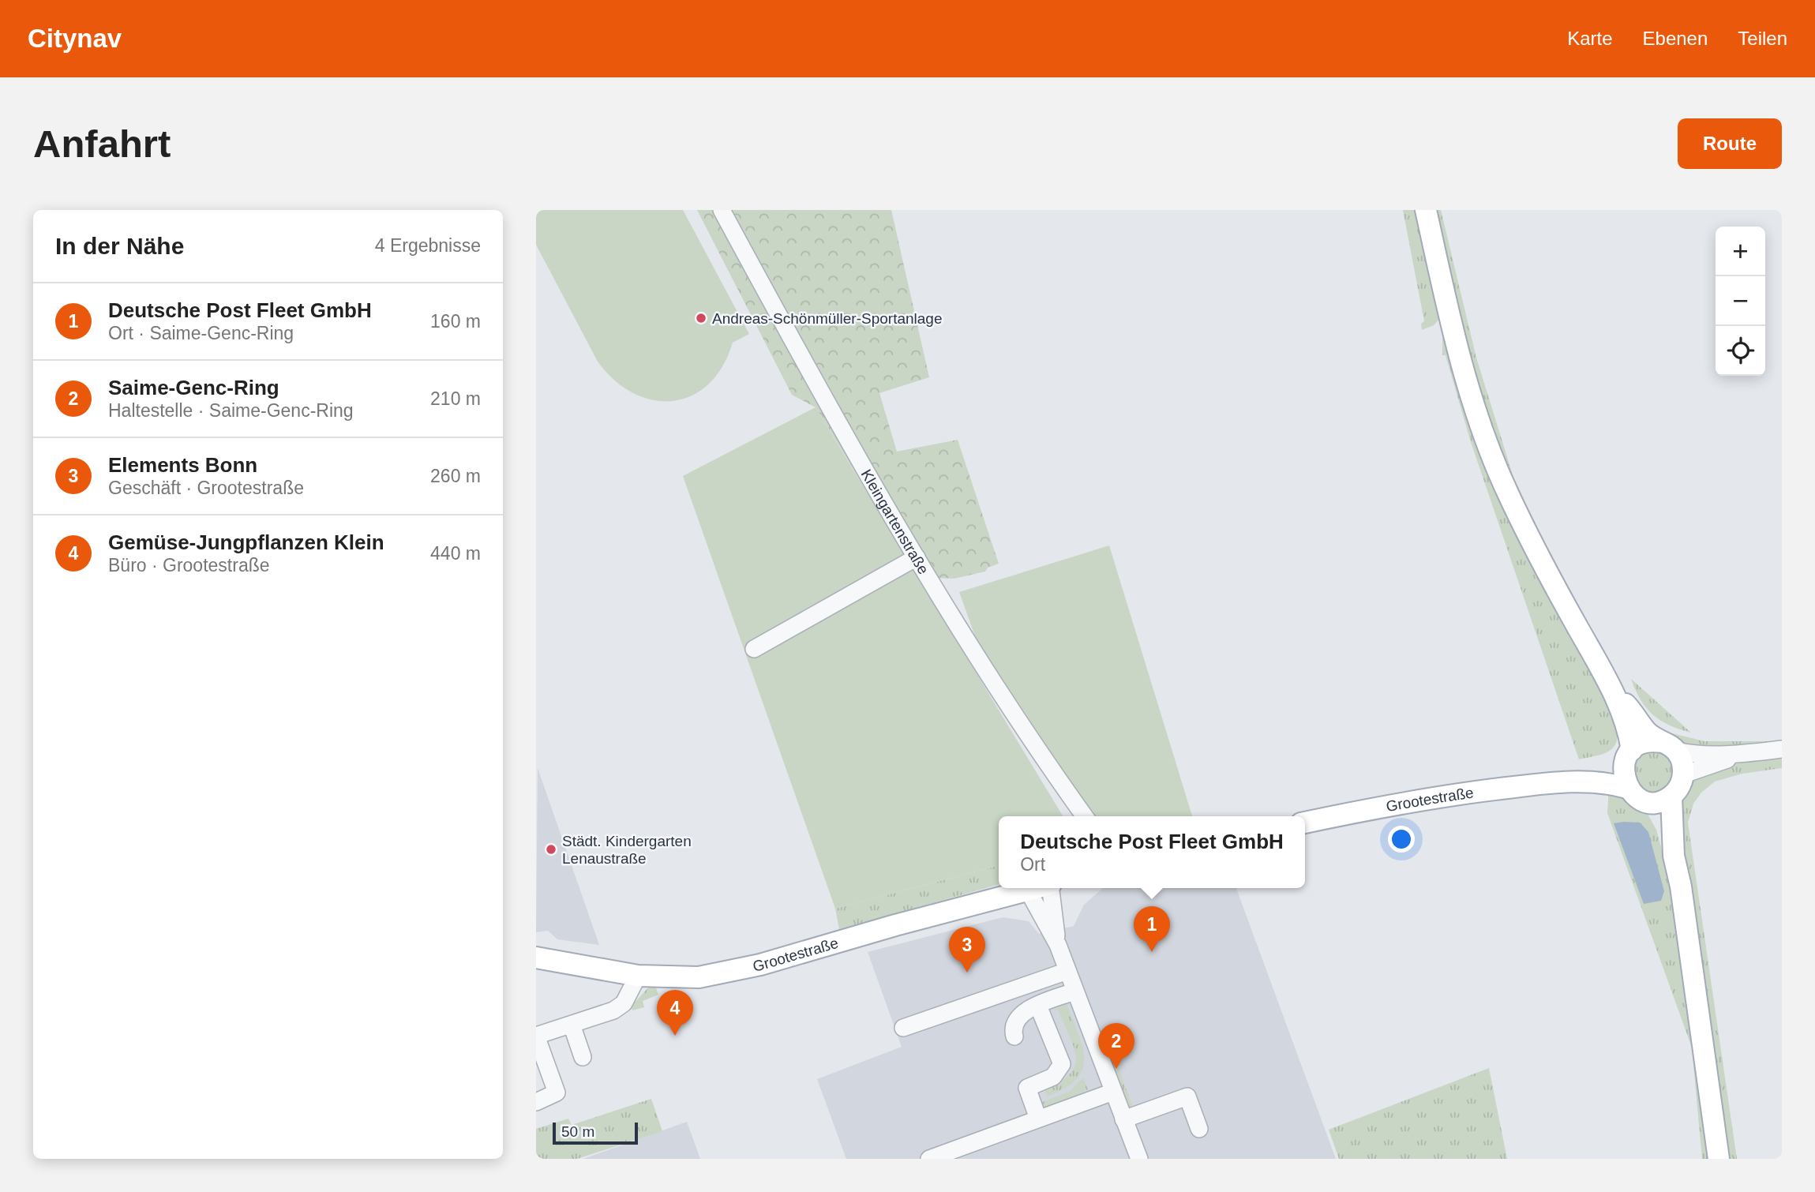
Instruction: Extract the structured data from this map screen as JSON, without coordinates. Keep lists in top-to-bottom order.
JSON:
{
  "streets": {
    "main road": ["Grootestraße"],
    "street": ["Kleingartenstraße"]
  },
  "places": ["Andreas-Schönmüller-Sportanlage", "Städt. Kindergarten Lenaustraße"],
  "scale_bar": "50 m",
  "page": {
    "header": "Citynav",
    "nav": ["Karte", "Ebenen", "Teilen"],
    "buttons": "Route",
    "title": "Anfahrt",
    "heading": ["In der Nähe", "4 Ergebnisse"],
    "map_buttons": ["+", "−"],
    "list": [
      {
        "mark": "1",
        "name": "Deutsche Post Fleet GmbH",
        "note": "Ort · Saime-Genc-Ring",
        "value": "160 m"
      },
      {
        "mark": "2",
        "name": "Saime-Genc-Ring",
        "note": "Haltestelle · Saime-Genc-Ring",
        "value": "210 m"
      },
      {
        "mark": "3",
        "name": "Elements Bonn",
        "note": "Geschäft · Grootestraße",
        "value": "260 m"
      },
      {
        "mark": "4",
        "name": "Gemüse-Jungpflanzen Klein",
        "note": "Büro · Grootestraße",
        "value": "440 m"
      }
    ],
    "popup": ["Deutsche Post Fleet GmbH", "Ort"],
    "pins": [
      "1",
      "3",
      "4",
      "2"
    ],
    "scale": "50 m"
  }
}
